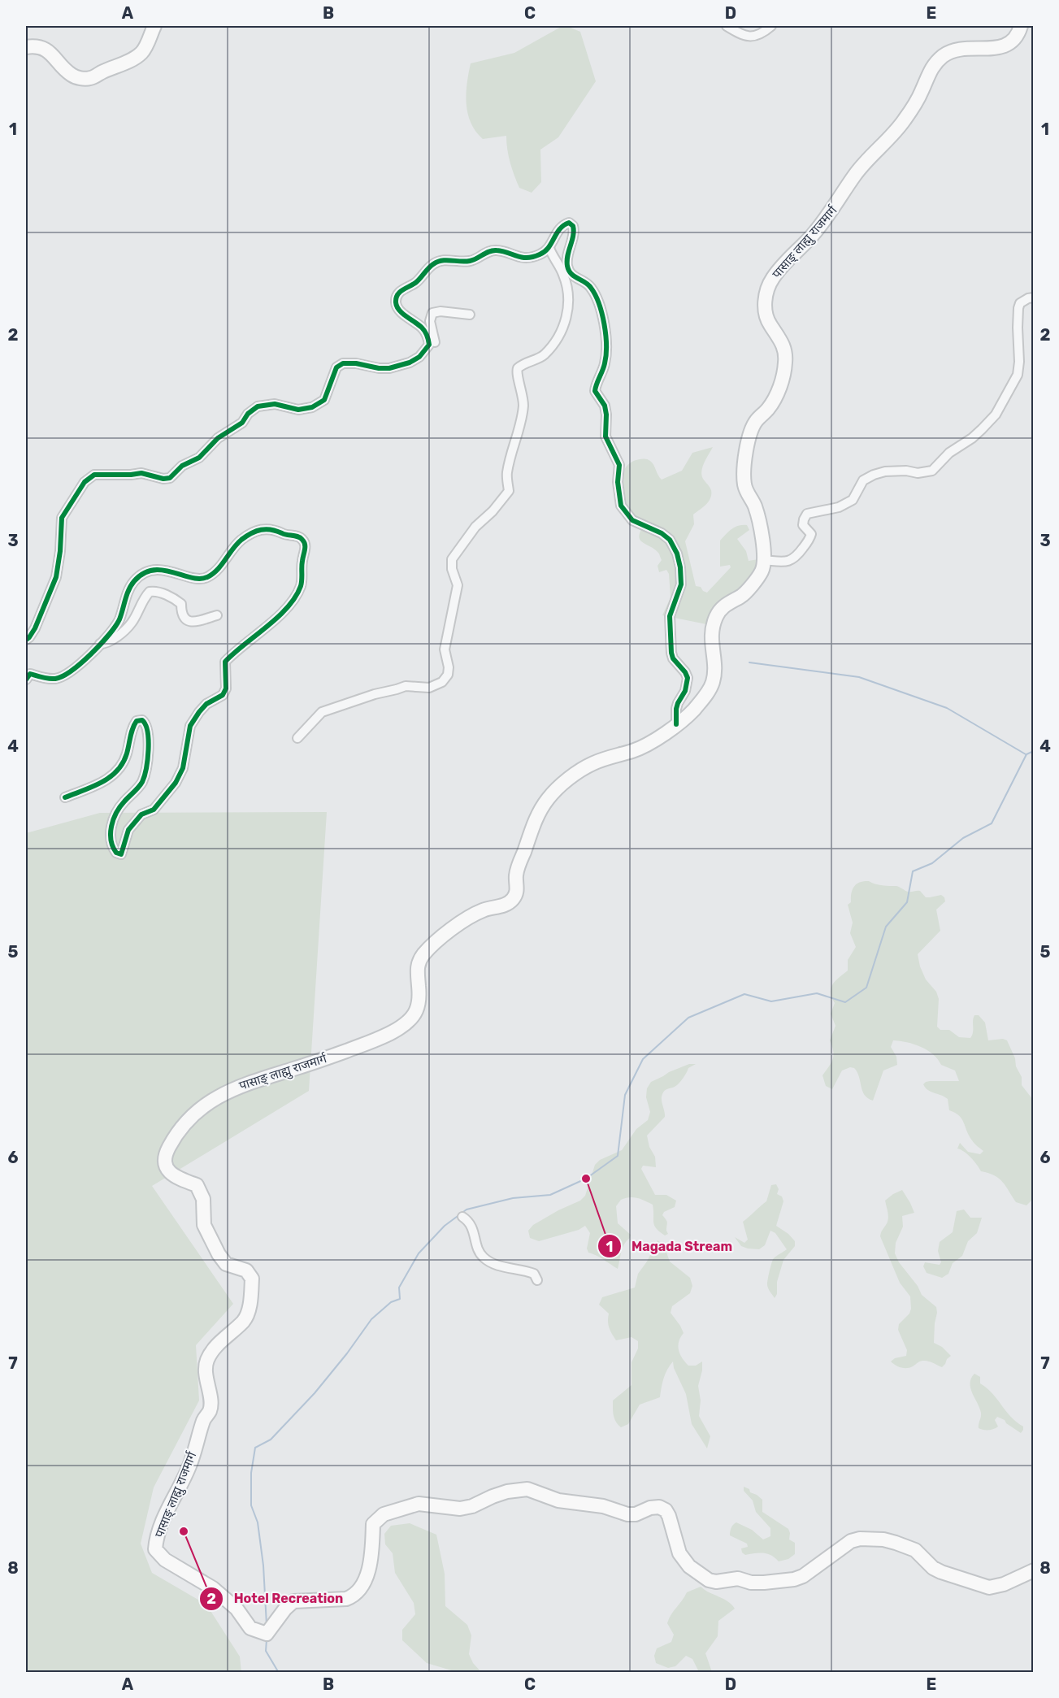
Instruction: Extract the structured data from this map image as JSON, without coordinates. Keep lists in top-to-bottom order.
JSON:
{
  "streets": {
    "main road": ["पासाङ् लाह्मु राजमार्ग"]
  },
  "places": ["Magada Stream", "Hotel Recreation"],
  "grid": {
    "columns": [
      "A",
      "B",
      "C",
      "D",
      "E"
    ],
    "rows": [
      "1",
      "2",
      "3",
      "4",
      "5",
      "6",
      "7",
      "8"
    ]
  }
}
